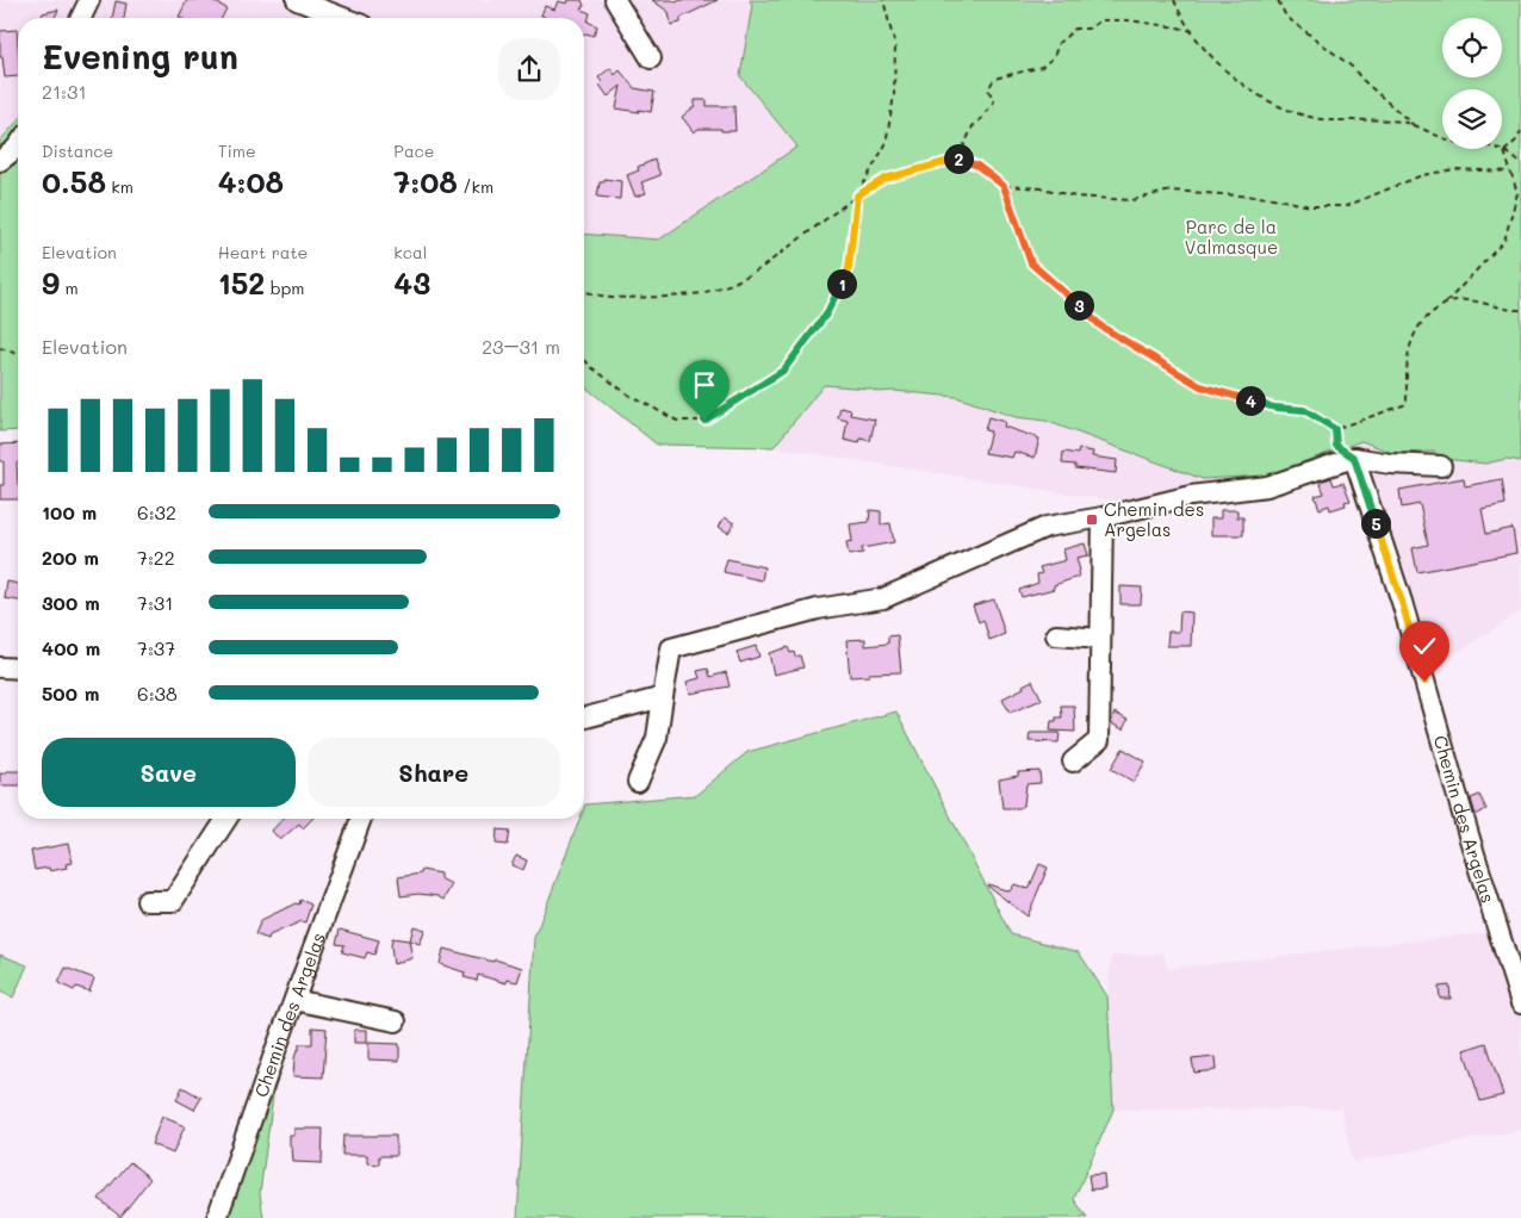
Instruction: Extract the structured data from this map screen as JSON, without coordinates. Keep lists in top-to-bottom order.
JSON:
{
  "streets": {
    "street": ["Chemin des Argelas"]
  },
  "parks": ["Parc de la Valmasque"],
  "places": {
    "transit": ["Chemin des Argelas"]
  },
  "page": {
    "heading": ["Evening run", "21:31"],
    "stats": [
      ["Distance", "0.58 km"],
      ["Time", "4:08"],
      ["Pace", "7:08 /km"],
      ["Elevation", "9 m"],
      ["Heart rate", "152 bpm"],
      ["kcal", "43"]
    ],
    "pins": [
      "2",
      "1",
      "3",
      "4",
      "5"
    ],
    "chart": ["Elevation", "23–31 m"],
    "list": [
      {
        "name": "100 m",
        "note": "6:32"
      },
      {
        "name": "200 m",
        "note": "7:22"
      },
      {
        "name": "300 m",
        "note": "7:31"
      },
      {
        "name": "400 m",
        "note": "7:37"
      },
      {
        "name": "500 m",
        "note": "6:38"
      }
    ],
    "buttons": ["Save", "Share"]
  }
}
